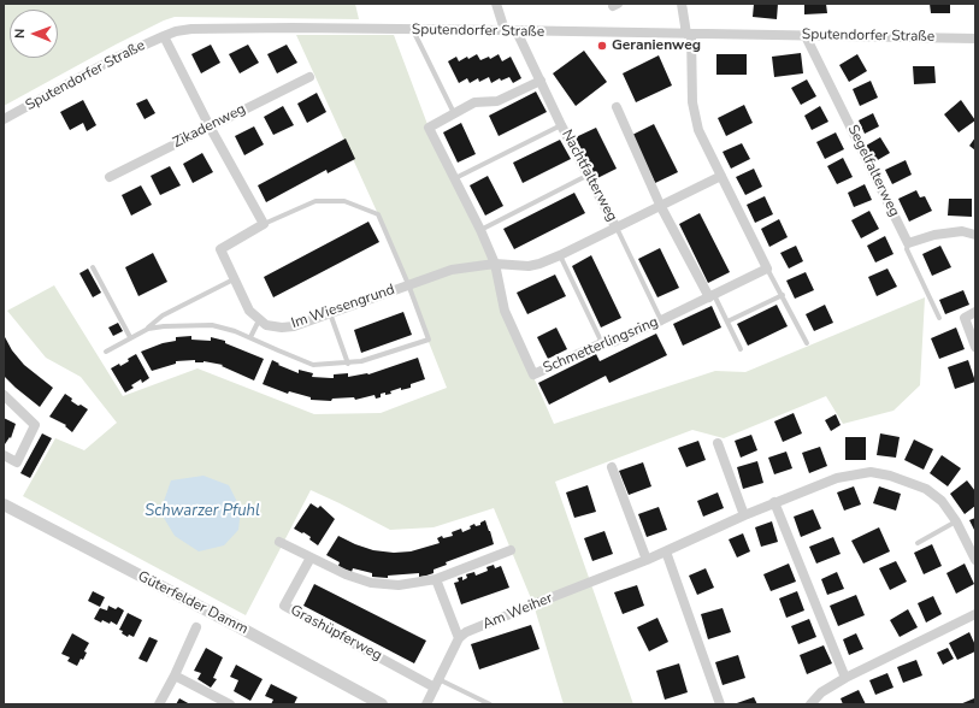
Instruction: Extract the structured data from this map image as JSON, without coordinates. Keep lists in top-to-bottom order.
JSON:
{
  "streets": {
    "street": [
      "Sputendorfer Straße",
      "Zikadenweg",
      "Segelfalterweg",
      "Nachtfalterweg",
      "Im Wiesengrund",
      "Schmetterlingsring",
      "Güterfelder Damm",
      "Am Weiher",
      "Grashüpferweg"
    ]
  },
  "crossings": [
    ["Sputendorfer Straße", "Segelfalterweg"],
    ["Sputendorfer Straße", "Nachtfalterweg"],
    ["Nachtfalterweg", "Im Wiesengrund"],
    ["Nachtfalterweg", "Schmetterlingsring"],
    ["Im Wiesengrund", "Schmetterlingsring"]
  ],
  "water": ["Schwarzer Pfuhl"],
  "places": ["Geranienweg"],
  "north": "left"
}
